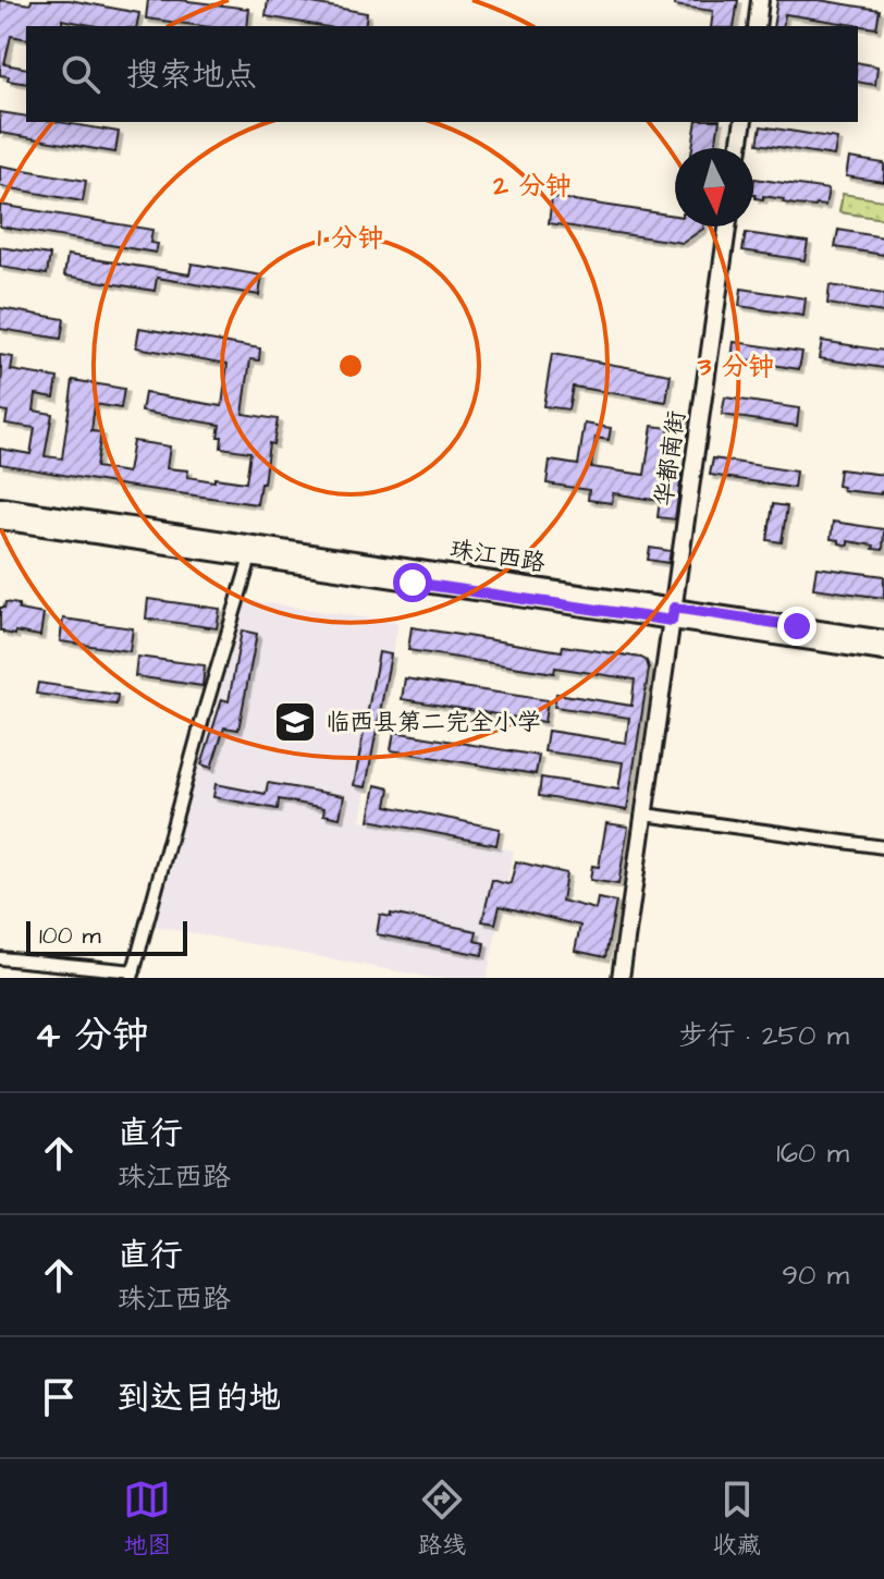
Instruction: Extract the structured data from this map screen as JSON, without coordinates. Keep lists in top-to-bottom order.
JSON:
{
  "streets": {
    "main road": ["华都南街", "珠江西路"]
  },
  "crossings": [
    ["华都南街", "珠江西路"]
  ],
  "places": {
    "school or university": ["临西县第二完全小学"]
  },
  "scale_bar": "100 m",
  "north": "bottom",
  "page": {
    "search": "搜索地点",
    "scale": "100 m",
    "heading": ["4 分钟", "步行 · 250 m"],
    "list": [
      ["直行", "珠江西路", "160 m"],
      ["直行", "珠江西路", "90 m"],
      "到达目的地"
    ],
    "nav": ["地图", "路线", "收藏"]
  },
  "rings": ["2 分钟", "1 分钟", "3 分钟"]
}
